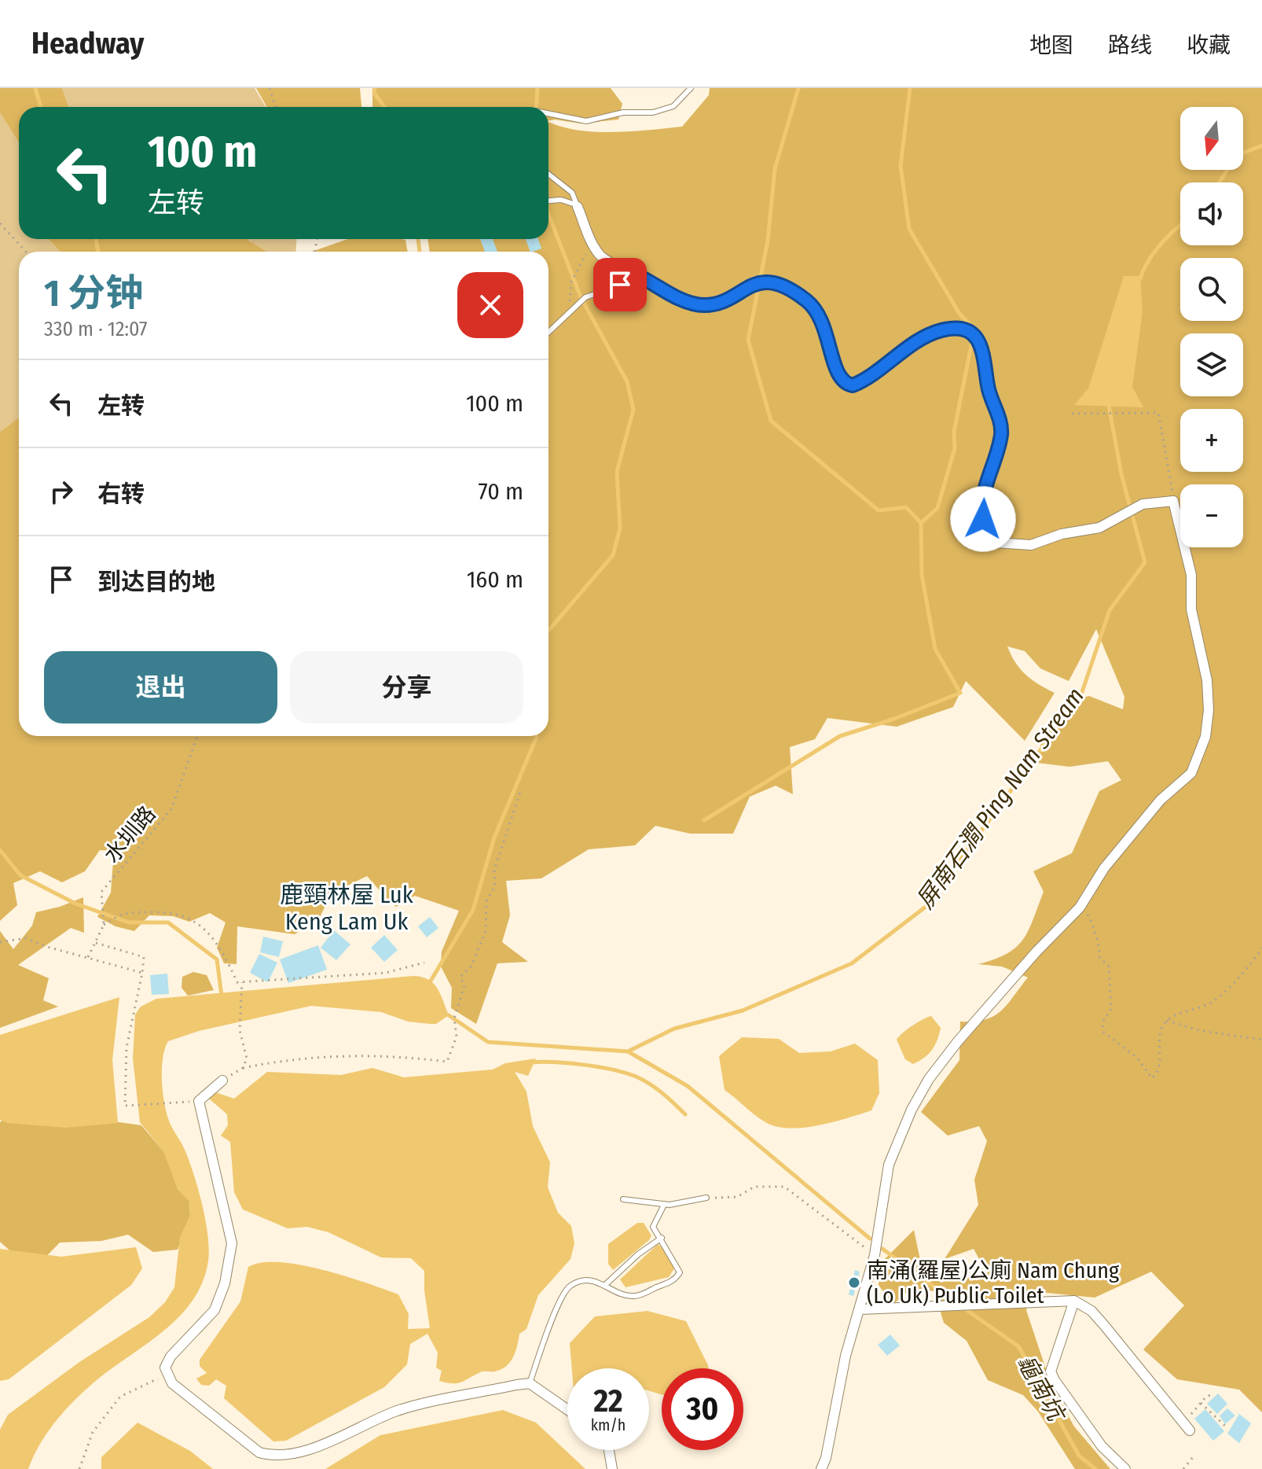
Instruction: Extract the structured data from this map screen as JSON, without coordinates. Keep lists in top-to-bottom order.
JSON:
{
  "streets": {
    "path": ["水圳路"]
  },
  "districts": ["鹿頸林屋 Luk Keng Lam Uk"],
  "water": ["屏南石澗 Ping Nam Stream", "龜南坑"],
  "places": ["南涌(羅屋)公廁 Nam Chung (Lo Uk) Public Toilet"],
  "north": "bottom",
  "page": {
    "header": "Headway",
    "nav": ["地图", "路线", "收藏"],
    "map_buttons": ["+", "−"],
    "turn": ["100 m", "左转"],
    "heading": ["1 分钟", "330 m · 12:07"],
    "list": [
      {
        "name": "左转",
        "value": "100 m"
      },
      {
        "name": "右转",
        "value": "70 m"
      },
      {
        "name": "到达目的地",
        "value": "160 m"
      }
    ],
    "buttons": ["退出", "分享"],
    "speed": "22 km/h",
    "limit": "30"
  }
}
